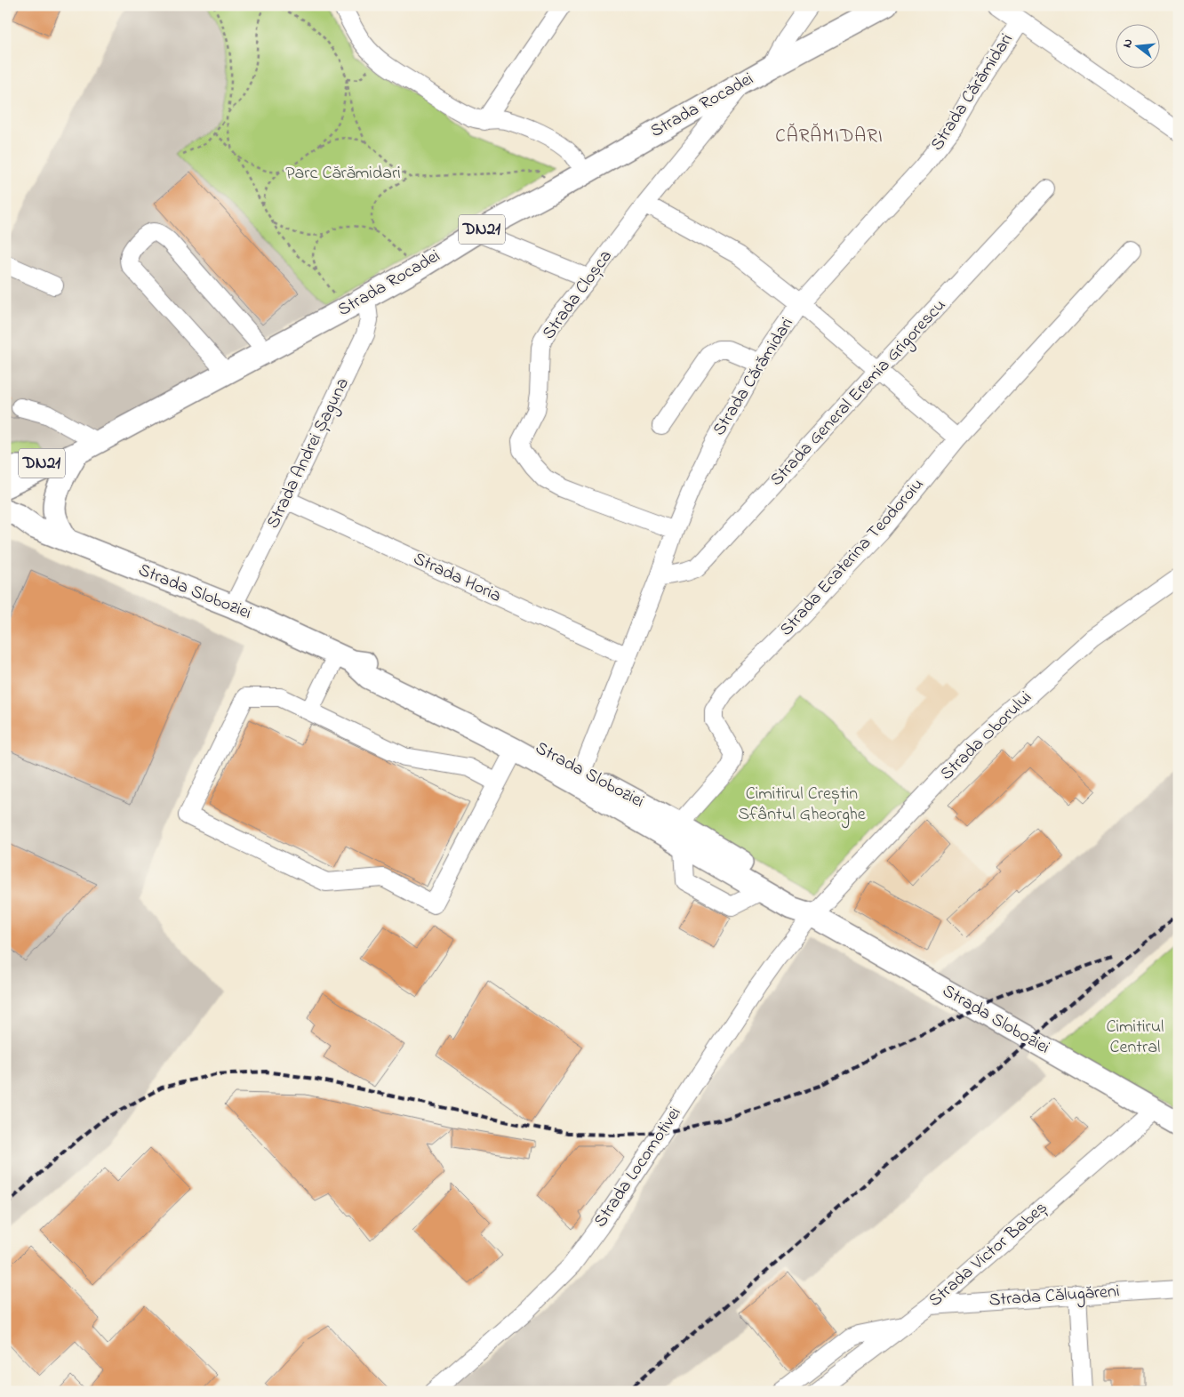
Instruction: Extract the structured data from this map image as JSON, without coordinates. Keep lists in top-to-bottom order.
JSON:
{
  "streets": {
    "main road": ["Strada Rocadei", "DN21", "Strada Sloboziei"],
    "street": [
      "Strada Cărămidari",
      "Strada Cloșca",
      "Strada General Eremia Grigorescu",
      "Strada Andrei Șaguna",
      "Strada Ecaterina Teodoroiu",
      "Strada Horia",
      "Strada Oborului",
      "Strada Locomotivei",
      "Strada Victor Babeș",
      "Strada Călugăreni"
    ]
  },
  "crossings": [
    ["Strada Cărămidari", "Strada Cloșca"],
    ["Strada Cărămidari", "Strada General Eremia Grigorescu"],
    ["Strada Cărămidari", "Strada Horia"],
    ["Strada Cărămidari", "Strada Sloboziei"],
    ["Strada Rocadei", "DN21"],
    ["Strada Rocadei", "Strada Cloșca"],
    ["Strada Rocadei", "Strada Andrei Șaguna"],
    ["Strada Andrei Șaguna", "Strada Horia"],
    ["Strada Andrei Șaguna", "Strada Sloboziei"],
    ["Strada Ecaterina Teodoroiu", "Strada Sloboziei"],
    ["Strada Sloboziei", "Strada Oborului"],
    ["Strada Sloboziei", "Strada Locomotivei"],
    ["Strada Sloboziei", "Strada Victor Babeș"],
    ["Strada Oborului", "Strada Locomotivei"],
    ["Strada Victor Babeș", "Strada Călugăreni"]
  ],
  "districts": ["CĂRĂMIDARI"],
  "parks": ["Parc Cărămidari", "Cimitirul Creștin Sfântul Gheorghe", "Cimitirul Central"],
  "north": "left"
}
